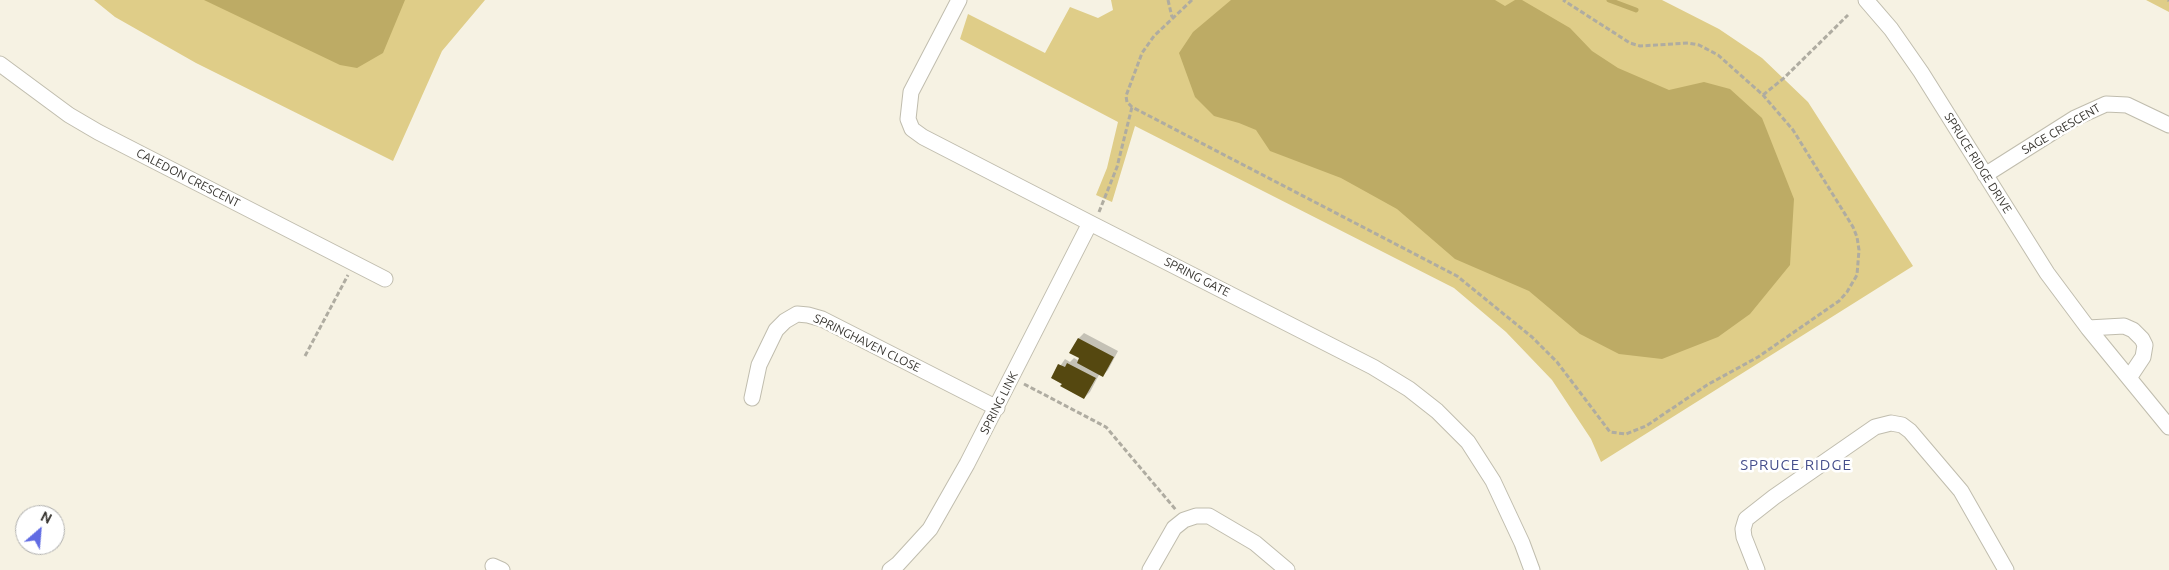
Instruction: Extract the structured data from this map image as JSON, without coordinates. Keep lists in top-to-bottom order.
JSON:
{
  "streets": {
    "street": [
      "SAGE CRESCENT",
      "SPRUCE RIDGE DRIVE",
      "CALEDON CRESCENT",
      "SPRING GATE",
      "SPRINGHAVEN CLOSE",
      "SPRING LINK"
    ]
  },
  "crossings": [
    ["SAGE CRESCENT", "SPRUCE RIDGE DRIVE"],
    ["SPRING GATE", "SPRING LINK"],
    ["SPRINGHAVEN CLOSE", "SPRING LINK"]
  ],
  "districts": ["SPRUCE RIDGE"],
  "north": "top right"
}
